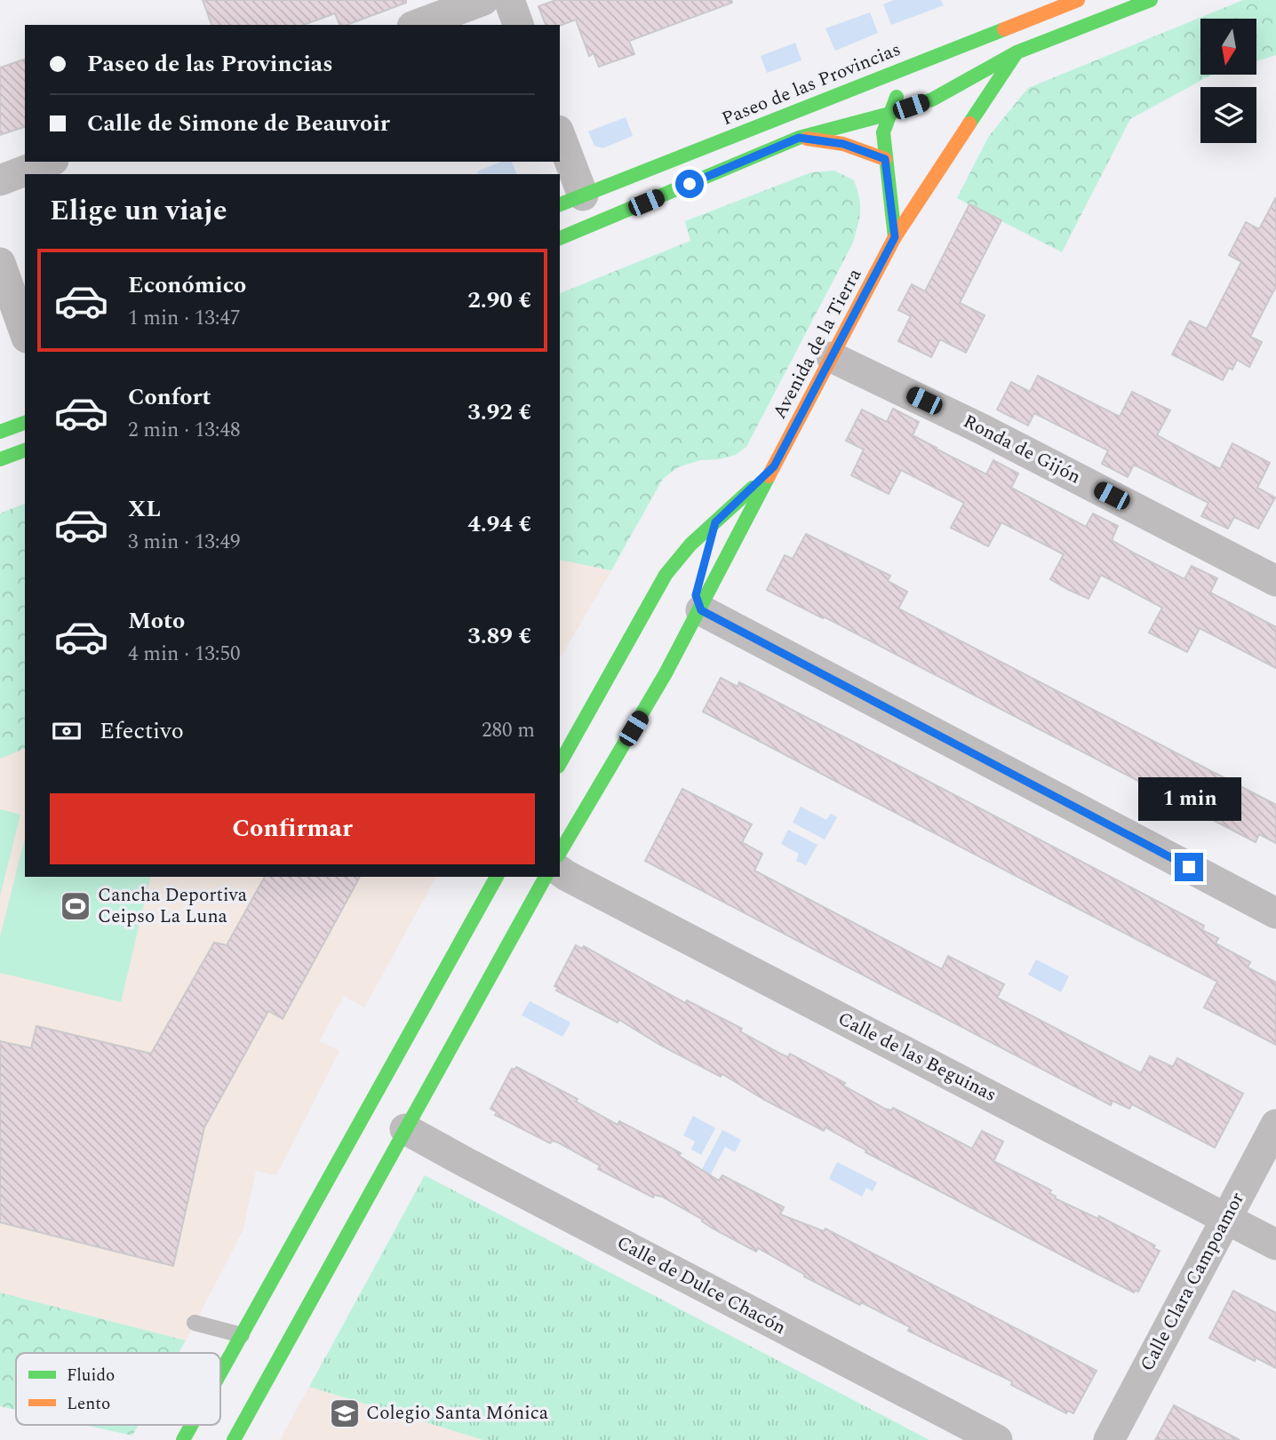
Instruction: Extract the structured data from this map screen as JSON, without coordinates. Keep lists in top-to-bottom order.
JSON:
{
  "streets": {
    "street": [
      "Paseo de las Provincias",
      "Avenida de la Tierra",
      "Ronda de Gijón",
      "Calle de las Beguinas",
      "Calle Clara Campoamor",
      "Calle de Dulce Chacón"
    ]
  },
  "crossings": [
    ["Avenida de la Tierra", "Ronda de Gijón"],
    ["Calle de las Beguinas", "Calle Clara Campoamor"]
  ],
  "places": {
    "sports": ["Cancha Deportiva Ceipso La Luna"],
    "school or university": ["Colegio Santa Mónica"]
  },
  "legend": ["Fluido", "Lento"],
  "north": "bottom",
  "page": {
    "banner": ["Paseo de las Provincias", "Calle de Simone de Beauvoir"],
    "heading": "Elige un viaje",
    "list": [
      {
        "name": "Económico",
        "note": "1 min · 13:47",
        "value": "2.90 €"
      },
      {
        "name": "Confort",
        "note": "2 min · 13:48",
        "value": "3.92 €"
      },
      {
        "name": "XL",
        "note": "3 min · 13:49",
        "value": "4.94 €"
      },
      {
        "name": "Moto",
        "note": "4 min · 13:50",
        "value": "3.89 €"
      }
    ],
    "pay": ["Efectivo", "280 m"],
    "bubble": "1 min",
    "buttons": "Confirmar"
  }
}
